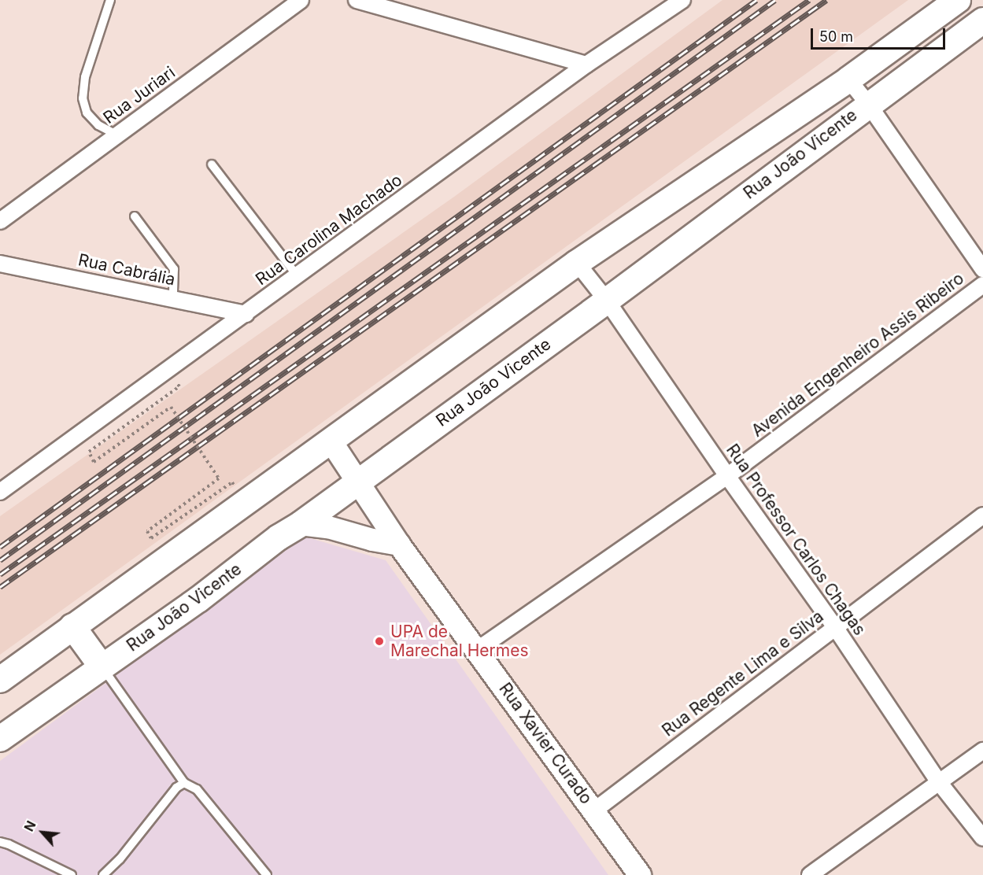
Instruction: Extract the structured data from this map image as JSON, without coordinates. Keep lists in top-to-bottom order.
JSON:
{
  "streets": {
    "main road": ["Rua João Vicente", "Rua Xavier Curado"],
    "street": [
      "Rua Juriari",
      "Rua Carolina Machado",
      "Rua Cabrália",
      "Avenida Engenheiro Assis Ribeiro",
      "Rua Professor Carlos Chagas",
      "Rua Regente Lima e Silva"
    ]
  },
  "crossings": [
    ["Rua João Vicente", "Rua Professor Carlos Chagas"],
    ["Rua João Vicente", "Rua Xavier Curado"],
    ["Rua Carolina Machado", "Rua Cabrália"],
    ["Avenida Engenheiro Assis Ribeiro", "Rua Professor Carlos Chagas"],
    ["Avenida Engenheiro Assis Ribeiro", "Rua Xavier Curado"],
    ["Rua Professor Carlos Chagas", "Rua Regente Lima e Silva"],
    ["Rua Regente Lima e Silva", "Rua Xavier Curado"]
  ],
  "places": ["UPA de Marechal Hermes"],
  "scale_bar": "50 m",
  "north": "top left"
}
